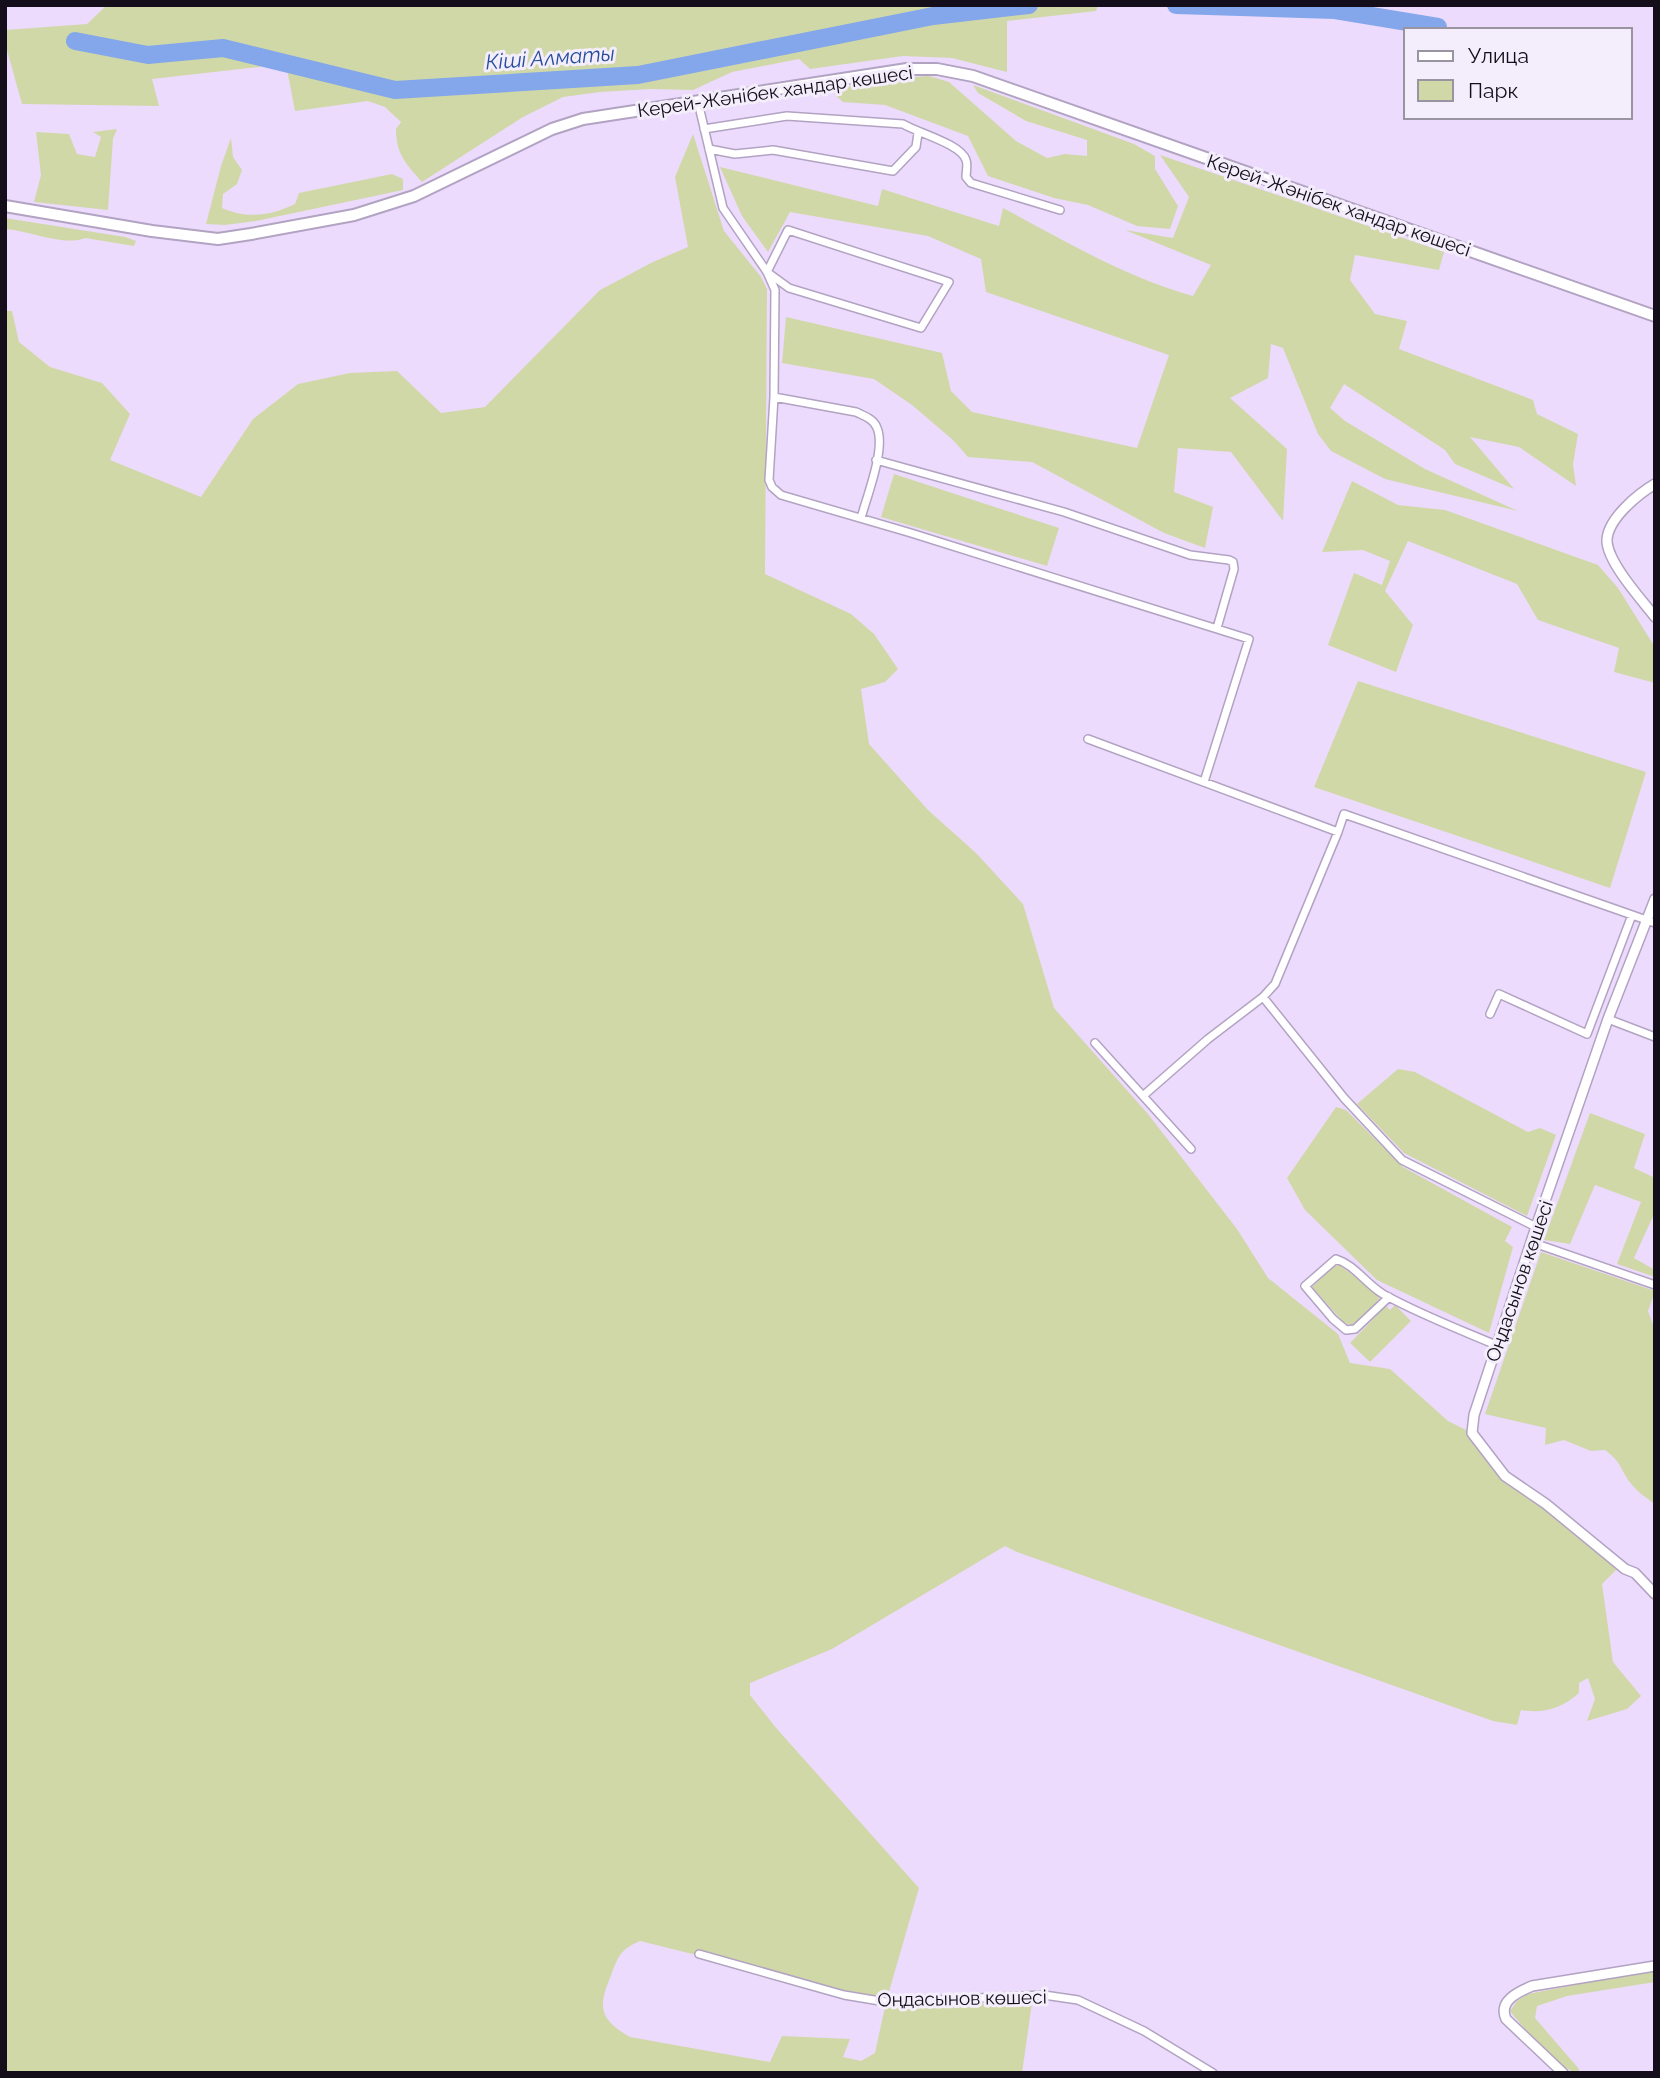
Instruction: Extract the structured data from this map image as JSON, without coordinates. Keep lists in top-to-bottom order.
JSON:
{
  "streets": {
    "main road": ["Керей-Жәнібек хандар көшесі"],
    "street": ["Оңдасынов көшесі"]
  },
  "water": ["Кіші Алматы"],
  "legend": ["Улица", "Парк"]
}
